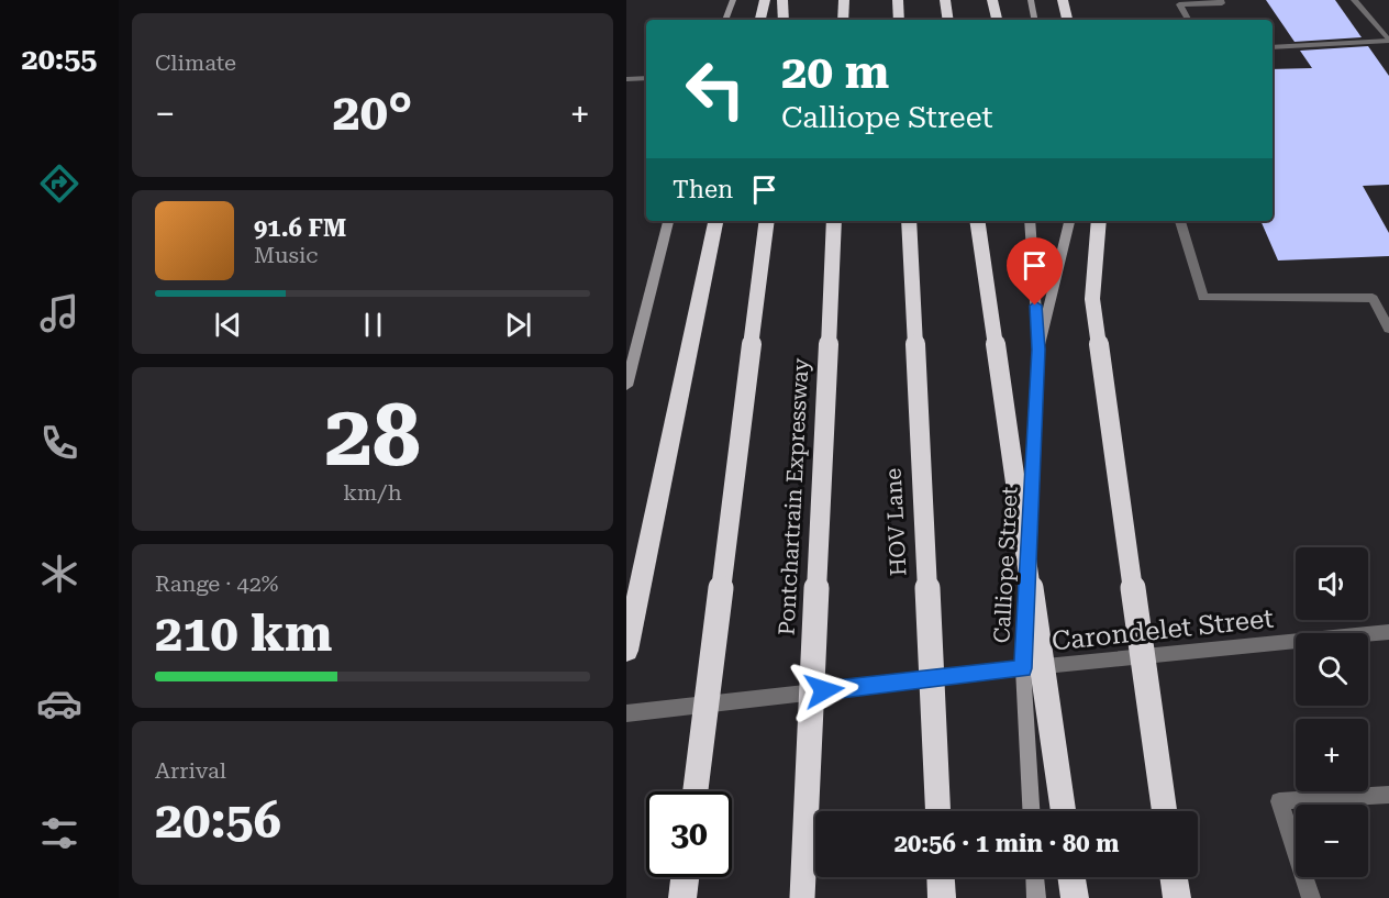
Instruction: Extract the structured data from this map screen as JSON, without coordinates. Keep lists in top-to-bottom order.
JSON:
{
  "streets": {
    "highway": ["Pontchartrain Expressway", "HOV Lane"],
    "street": ["Calliope Street", "Carondelet Street"]
  },
  "crossings": [
    ["Calliope Street", "Carondelet Street"]
  ],
  "page": {
    "tabs": "20:55",
    "tile": [
      "Climate",
      ["28", "km/h"],
      ["Range · 42%", "210 km"],
      ["Arrival", "20:56"]
    ],
    "turn": ["20 m", "Calliope Street"],
    "heat": ["−", "20°", "+"],
    "then": "Then",
    "song": ["91.6 FM", "Music"],
    "map_buttons": ["+", "−"],
    "limit": "30",
    "trip": "20:56 · 1 min · 80 m"
  }
}
